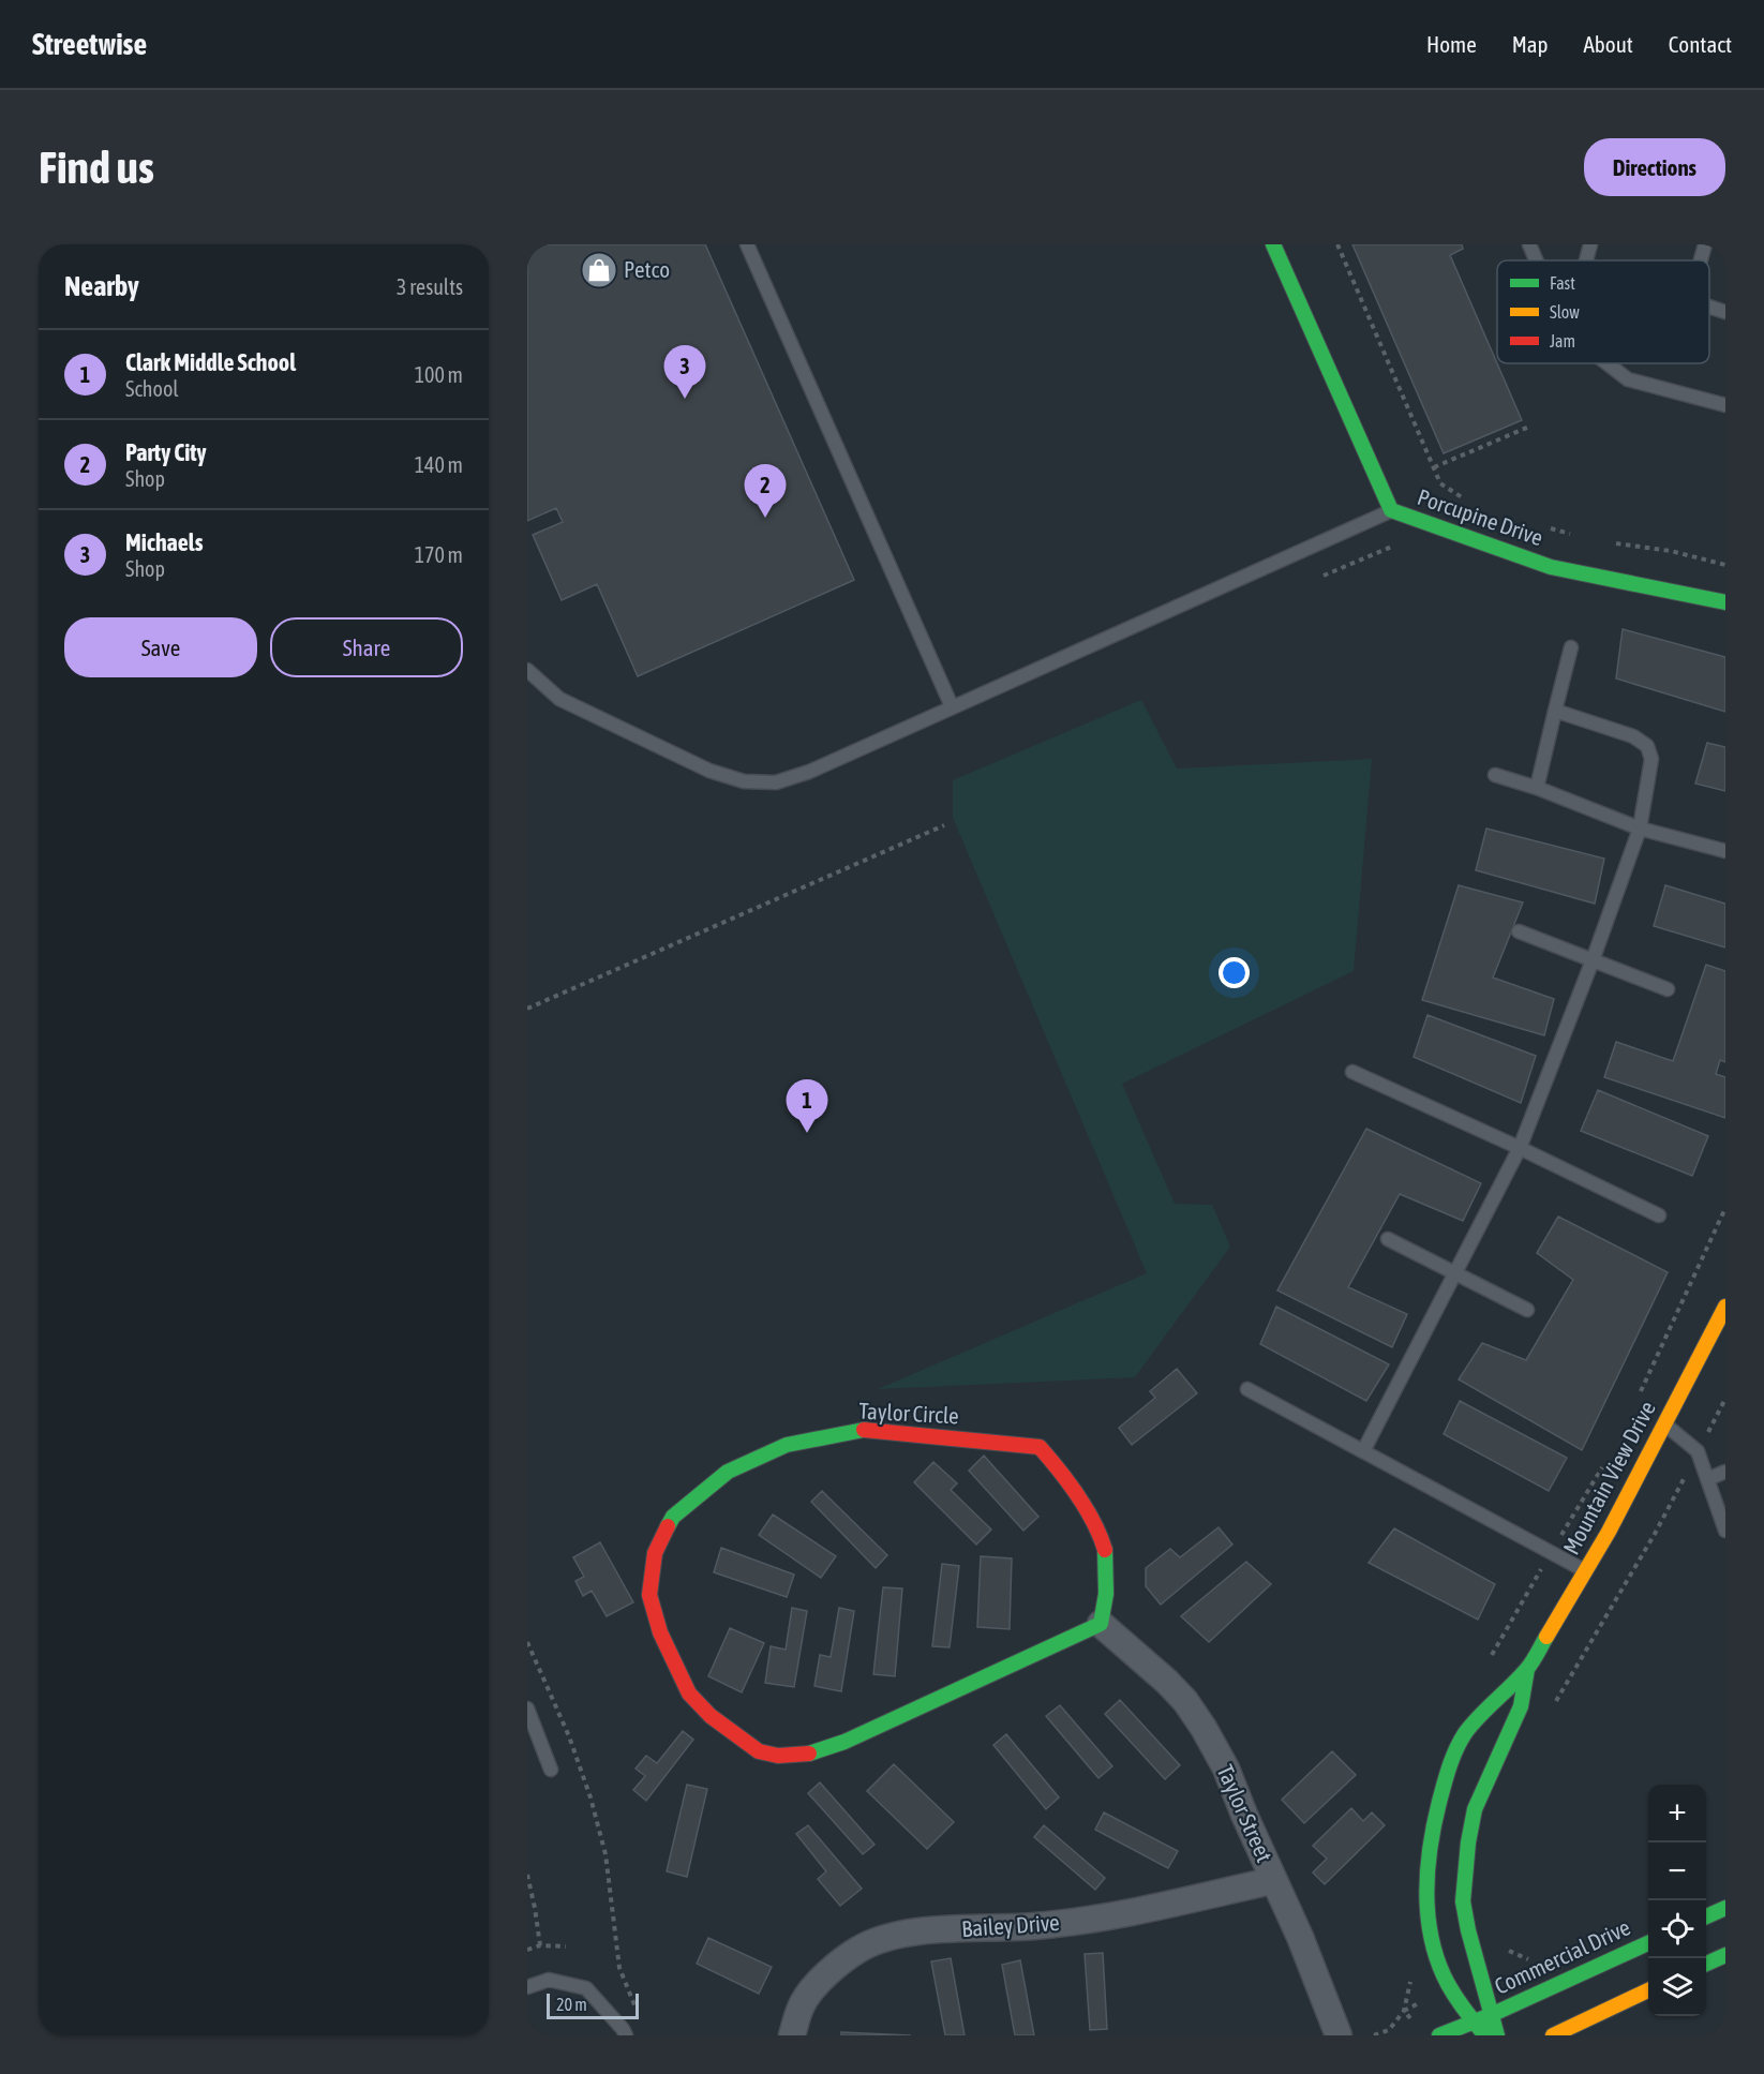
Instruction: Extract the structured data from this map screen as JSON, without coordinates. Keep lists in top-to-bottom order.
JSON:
{
  "streets": {
    "street": [
      "Porcupine Drive",
      "Taylor Circle",
      "Mountain View Drive",
      "Taylor Street",
      "Bailey Drive",
      "Commercial Drive"
    ]
  },
  "crossings": [
    ["Taylor Circle", "Taylor Street"],
    ["Mountain View Drive", "Commercial Drive"],
    ["Taylor Street", "Bailey Drive"]
  ],
  "places": {
    "shop": ["Petco"]
  },
  "legend": ["Fast", "Slow", "Jam"],
  "scale_bar": "20 m",
  "page": {
    "header": "Streetwise",
    "nav": [
      "Home",
      "Map",
      "About",
      "Contact"
    ],
    "buttons": [
      "Directions",
      ["Save", "Share"]
    ],
    "title": "Find us",
    "heading": ["Nearby", "3 results"],
    "list": [
      {
        "mark": "1",
        "name": "Clark Middle School",
        "note": "School",
        "value": "100 m"
      },
      {
        "mark": "2",
        "name": "Party City",
        "note": "Shop",
        "value": "140 m"
      },
      {
        "mark": "3",
        "name": "Michaels",
        "note": "Shop",
        "value": "170 m"
      }
    ],
    "pins": ["3", "2", "1"],
    "map_buttons": ["+", "−"],
    "scale": "20 m"
  }
}
